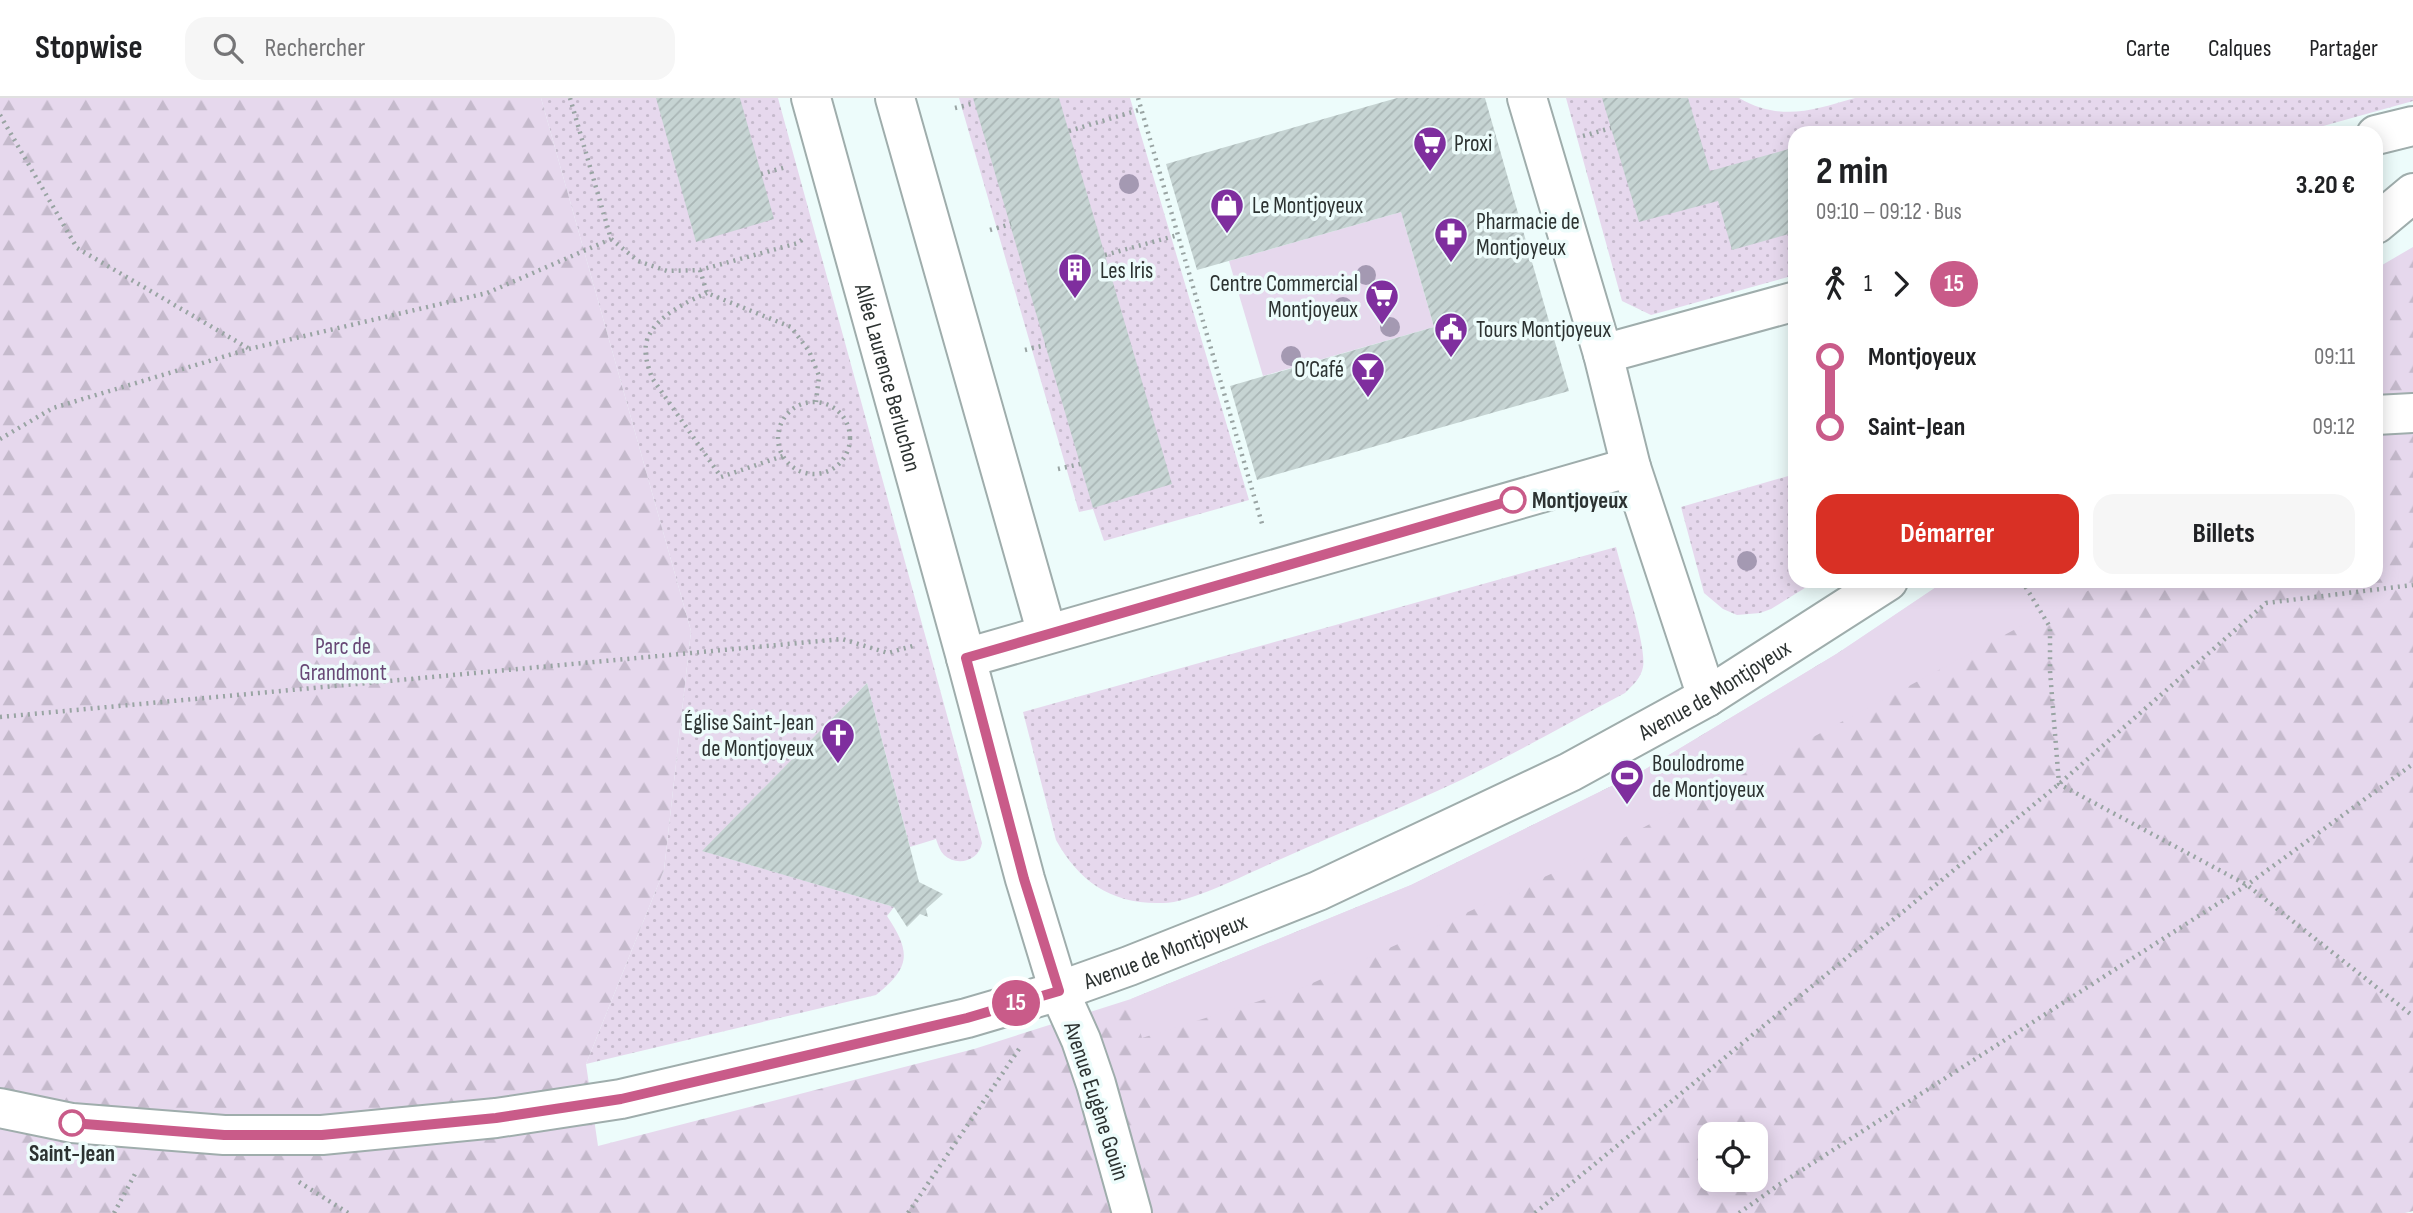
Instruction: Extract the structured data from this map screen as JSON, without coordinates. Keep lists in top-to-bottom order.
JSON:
{
  "streets": {
    "street": ["Allée Laurence Berluchon", "Avenue de Montjoyeux", "Avenue Eugène Gouin"]
  },
  "crossings": [
    ["Allée Laurence Berluchon", "Avenue de Montjoyeux"],
    ["Allée Laurence Berluchon", "Avenue Eugène Gouin"],
    ["Avenue de Montjoyeux", "Avenue Eugène Gouin"]
  ],
  "parks": ["Parc de Grandmont"],
  "places": {
    "supermarket": ["Proxi", "Centre Commercial Montjoyeux"],
    "shop": ["Le Montjoyeux"],
    "pharmacy": ["Pharmacie de Montjoyeux"],
    "building": ["Les Iris"],
    "public building": ["Tours Montjoyeux"],
    "bar": ["O’Café"],
    "other": ["Montjoyeux", "Saint-Jean"],
    "church": ["Église Saint-Jean de Montjoyeux"],
    "sports": ["Boulodrome de Montjoyeux"]
  },
  "lines": ["bus line 15"],
  "page": {
    "header": "Stopwise",
    "search": "Rechercher",
    "nav": ["Carte", "Calques", "Partager"],
    "on_map": "15",
    "heading": ["2 min", "09:10 – 09:12 · Bus", "3.20 €"],
    "legs": ["1", "15"],
    "list": [
      {
        "name": "Montjoyeux",
        "value": "09:11"
      },
      {
        "name": "Saint-Jean",
        "value": "09:12"
      }
    ],
    "buttons": ["Démarrer", "Billets"]
  }
}
